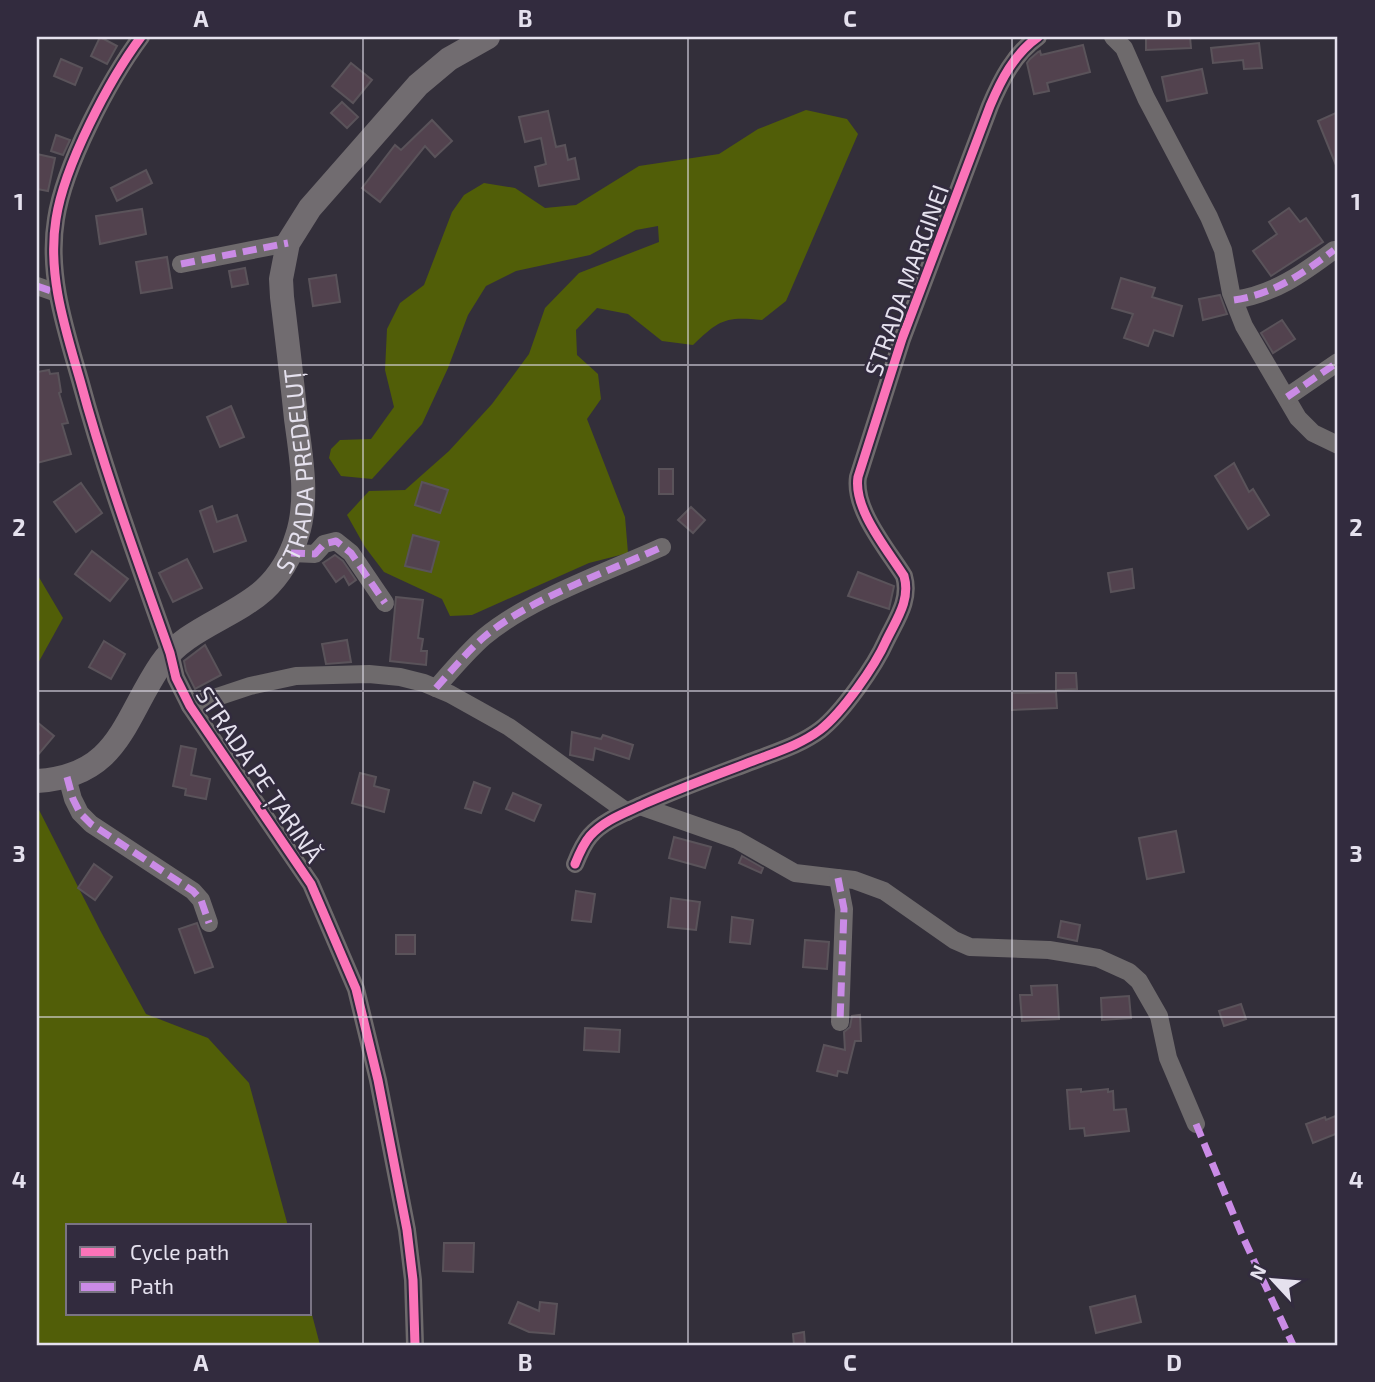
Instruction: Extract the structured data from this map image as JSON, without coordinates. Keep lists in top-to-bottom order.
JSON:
{
  "streets": {
    "main road": ["STRADA PREDELUȚ"],
    "street": ["STRADA MARGINEI", "STRADA PE ȚARINĂ"]
  },
  "crossings": [
    ["STRADA PREDELUȚ", "STRADA PE ȚARINĂ"]
  ],
  "legend": ["Cycle path", "Path"],
  "north": "top left",
  "grid": {
    "columns": [
      "A",
      "B",
      "C",
      "D"
    ],
    "rows": [
      "1",
      "2",
      "3",
      "4"
    ]
  }
}
